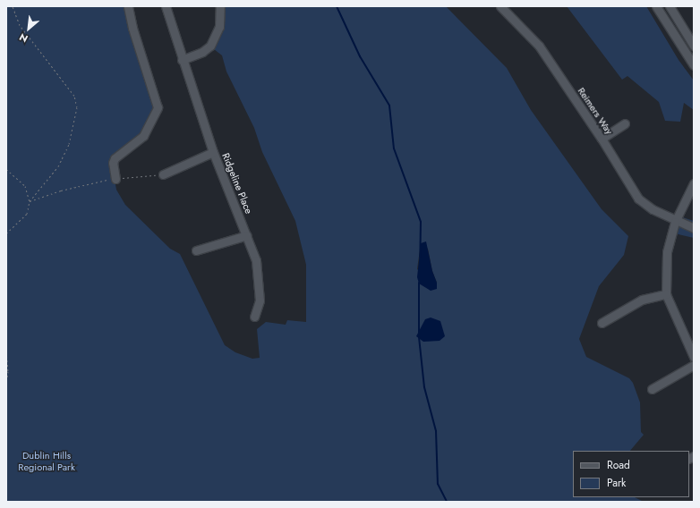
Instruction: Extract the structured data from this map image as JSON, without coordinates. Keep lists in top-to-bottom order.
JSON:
{
  "streets": {
    "street": ["Reimers Way", "Ridgeline Place"]
  },
  "parks": ["Dublin Hills Regional Park"],
  "legend": ["Road", "Park"],
  "north": "bottom left"
}
